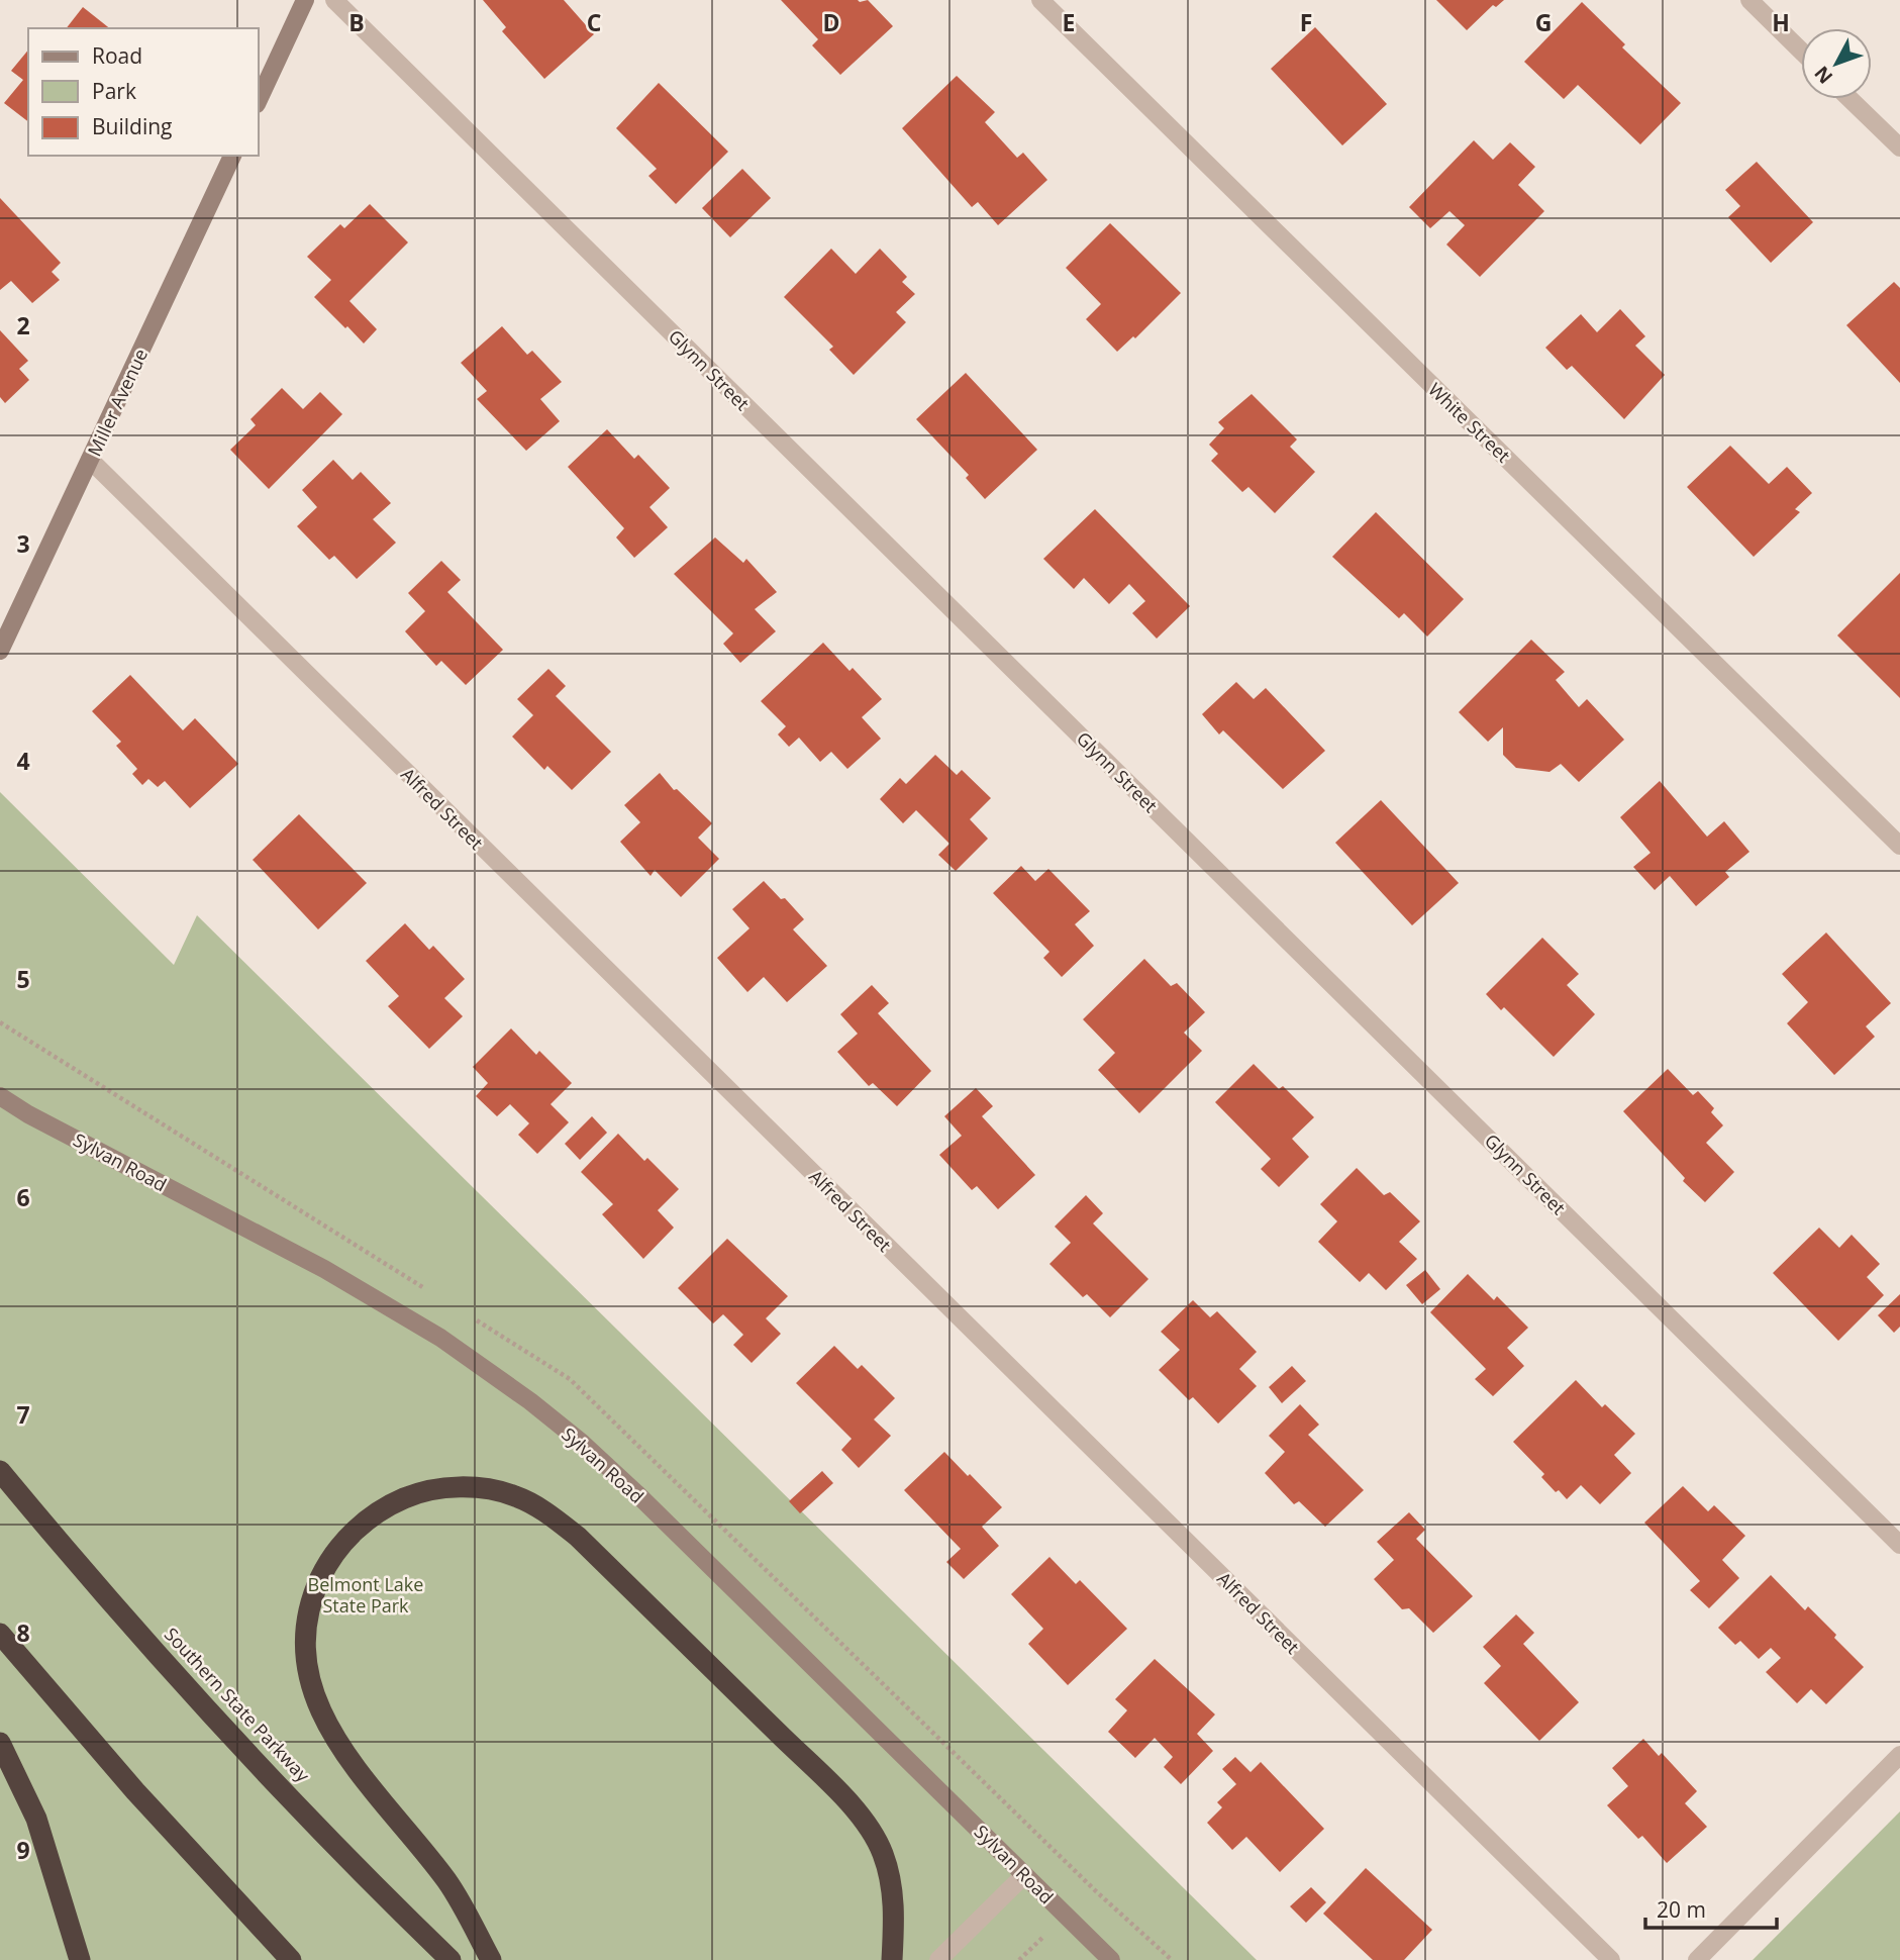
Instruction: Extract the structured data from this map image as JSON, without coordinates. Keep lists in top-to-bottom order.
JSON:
{
  "streets": {
    "highway": ["Southern State Parkway"],
    "street": [
      "Glynn Street",
      "Miller Avenue",
      "White Street",
      "Alfred Street",
      "Sylvan Road"
    ]
  },
  "crossings": [
    ["Miller Avenue", "Alfred Street"]
  ],
  "parks": ["Belmont Lake State Park"],
  "legend": ["Road", "Park", "Building"],
  "scale_bar": "20 m",
  "north": "bottom left",
  "grid": {
    "columns": [
      "B",
      "C",
      "D",
      "E",
      "F",
      "G",
      "H"
    ],
    "rows": [
      "2",
      "3",
      "4",
      "5",
      "6",
      "7",
      "8",
      "9"
    ]
  }
}
